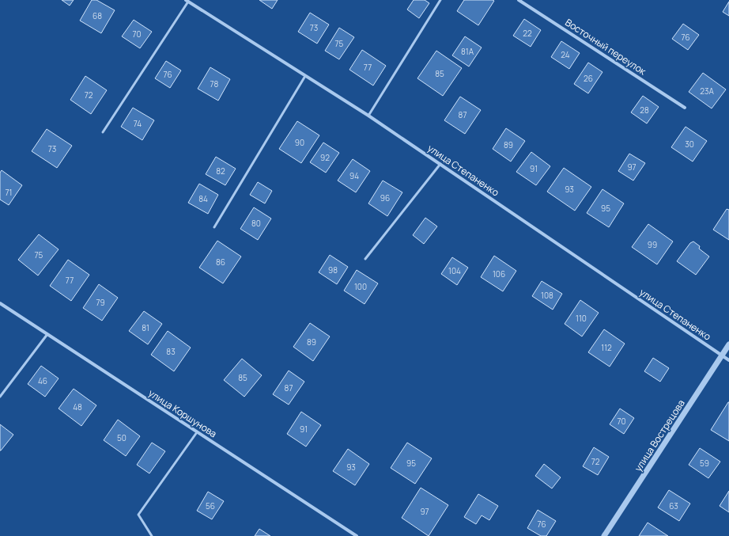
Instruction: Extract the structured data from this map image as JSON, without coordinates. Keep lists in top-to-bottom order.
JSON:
{
  "streets": {
    "street": [
      "Восточный переулок",
      "улица Степаненко",
      "улица Коршунова",
      "улица Вострецова"
    ]
  },
  "crossings": [
    ["улица Степаненко", "улица Вострецова"]
  ],
  "house_numbers": [
    "68",
    "73",
    "22",
    "70",
    "76",
    "75",
    "81А",
    "24",
    "77",
    "85",
    "76",
    "26",
    "78",
    "23А",
    "72",
    "28",
    "87",
    "74",
    "90",
    "30",
    "89",
    "73",
    "92",
    "97",
    "91",
    "82",
    "94",
    "93",
    "71",
    "96",
    "84",
    "95",
    "80",
    "99",
    "75",
    "86",
    "98",
    "104",
    "106",
    "77",
    "100",
    "108",
    "79",
    "110",
    "81",
    "89",
    "112",
    "83",
    "85",
    "46",
    "87",
    "48",
    "70",
    "91",
    "50",
    "72",
    "95",
    "59",
    "93",
    "56",
    "63",
    "97",
    "76"
  ]
}
